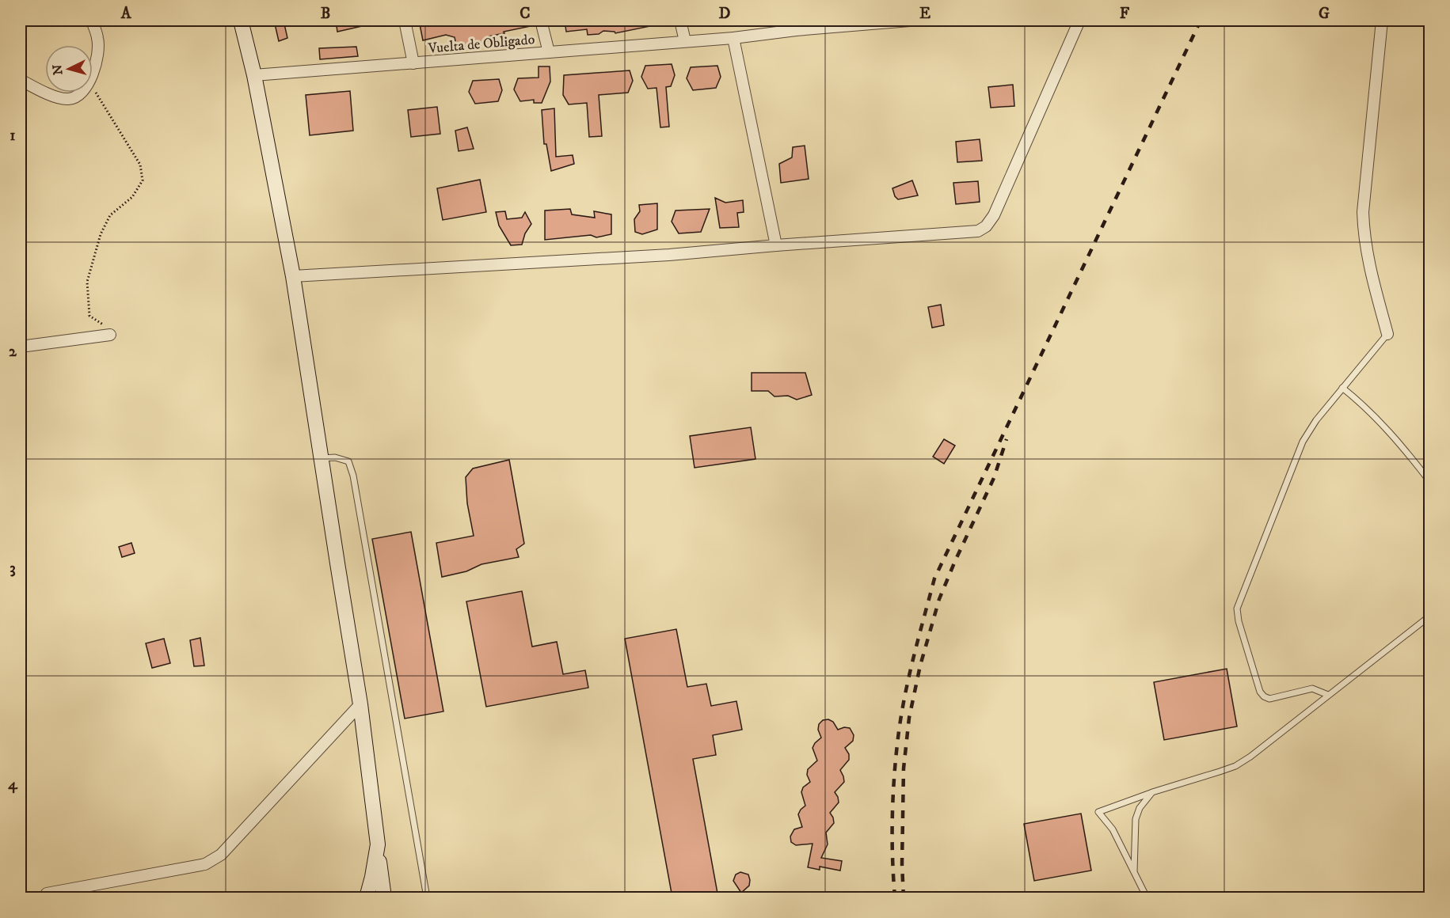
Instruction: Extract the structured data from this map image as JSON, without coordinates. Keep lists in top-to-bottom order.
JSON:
{
  "streets": {
    "street": ["Vuelta de Obligado"]
  },
  "north": "left",
  "grid": {
    "columns": [
      "A",
      "B",
      "C",
      "D",
      "E",
      "F",
      "G"
    ],
    "rows": [
      "1",
      "2",
      "3",
      "4"
    ]
  }
}
